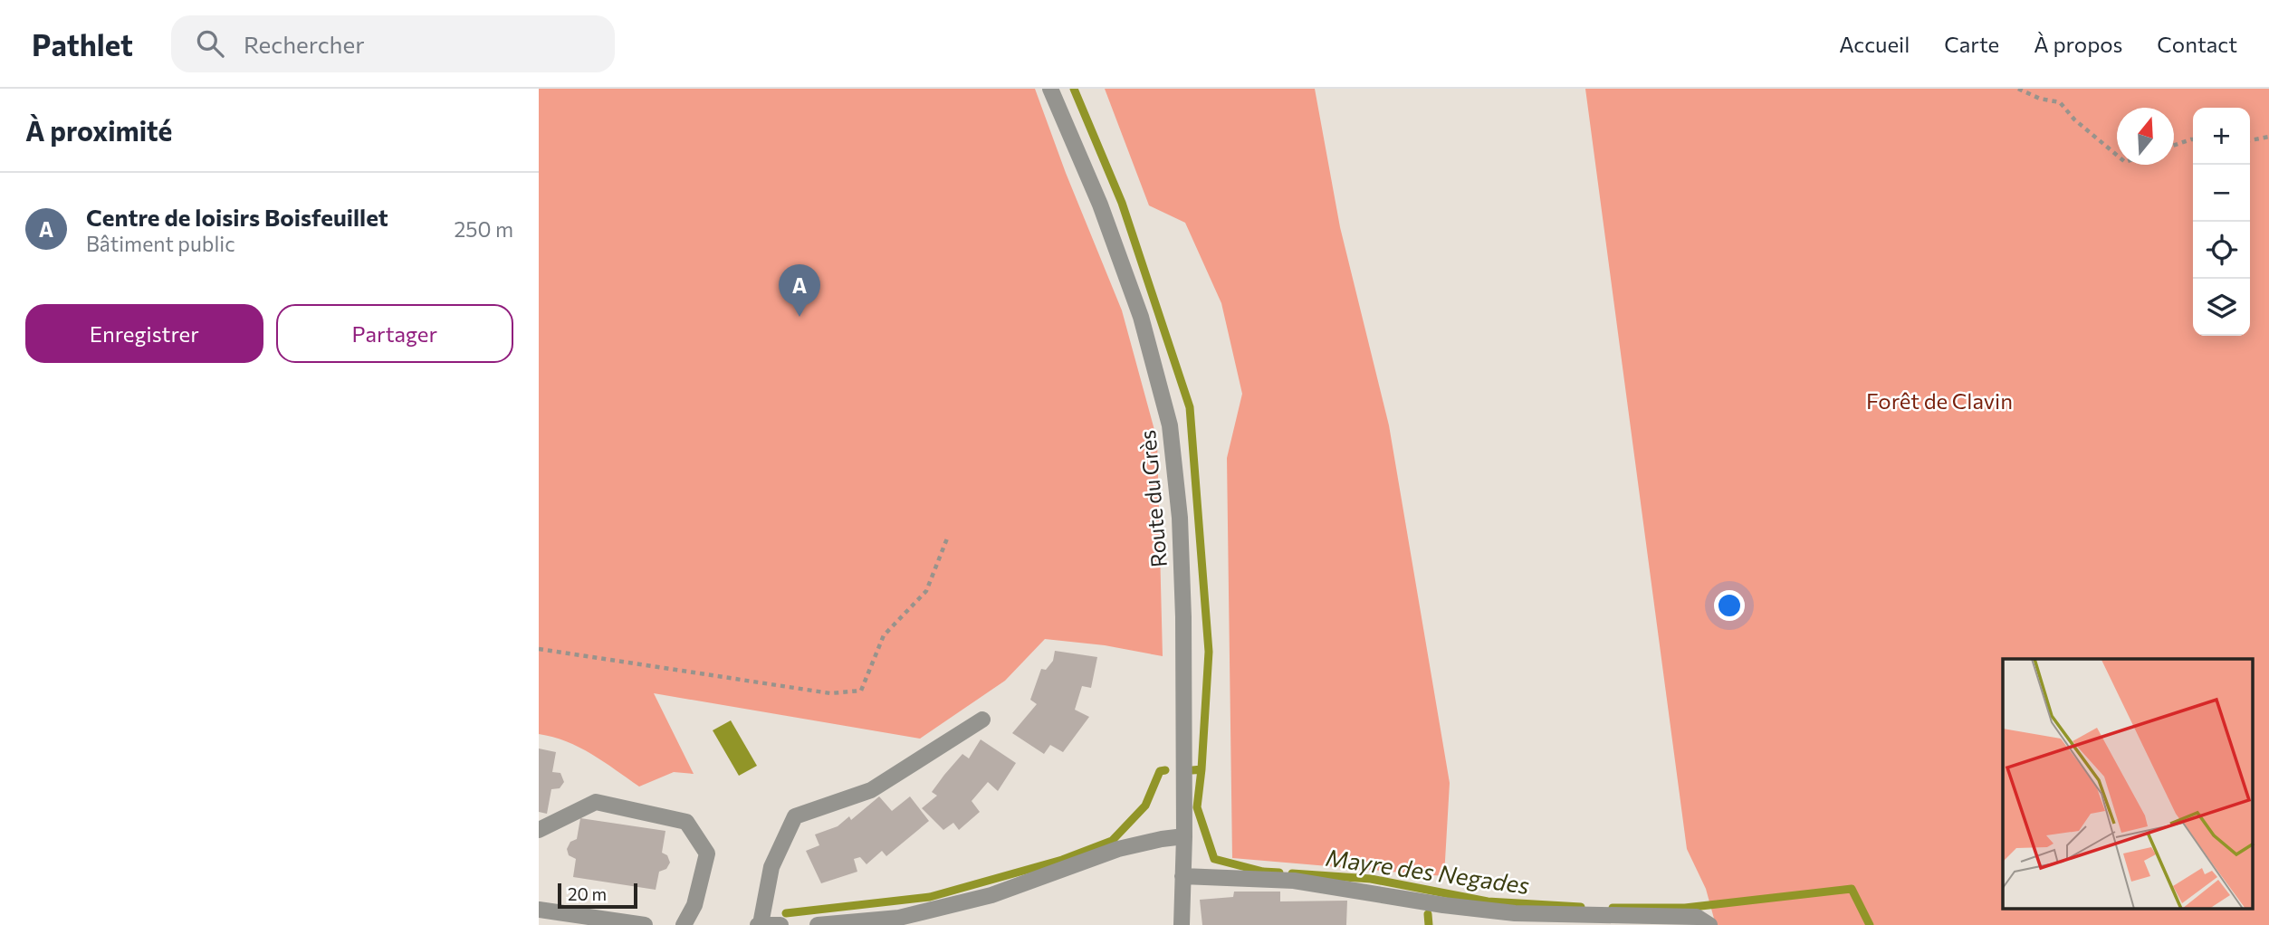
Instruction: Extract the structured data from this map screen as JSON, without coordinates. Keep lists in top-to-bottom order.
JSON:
{
  "streets": {
    "street": ["Route du Grès"]
  },
  "water": ["Mayre des Negades"],
  "parks": ["Forêt de Clavin"],
  "scale_bar": "20 m",
  "north": "top",
  "page": {
    "header": "Pathlet",
    "search": "Rechercher",
    "nav": [
      "Accueil",
      "Carte",
      "À propos",
      "Contact"
    ],
    "heading": "À proximité",
    "map_buttons": ["+", "−"],
    "list": [
      {
        "mark": "A",
        "name": "Centre de loisirs Boisfeuillet",
        "note": "Bâtiment public",
        "value": "250 m"
      }
    ],
    "pins": "A",
    "buttons": ["Enregistrer", "Partager"],
    "scale": "20 m"
  }
}
